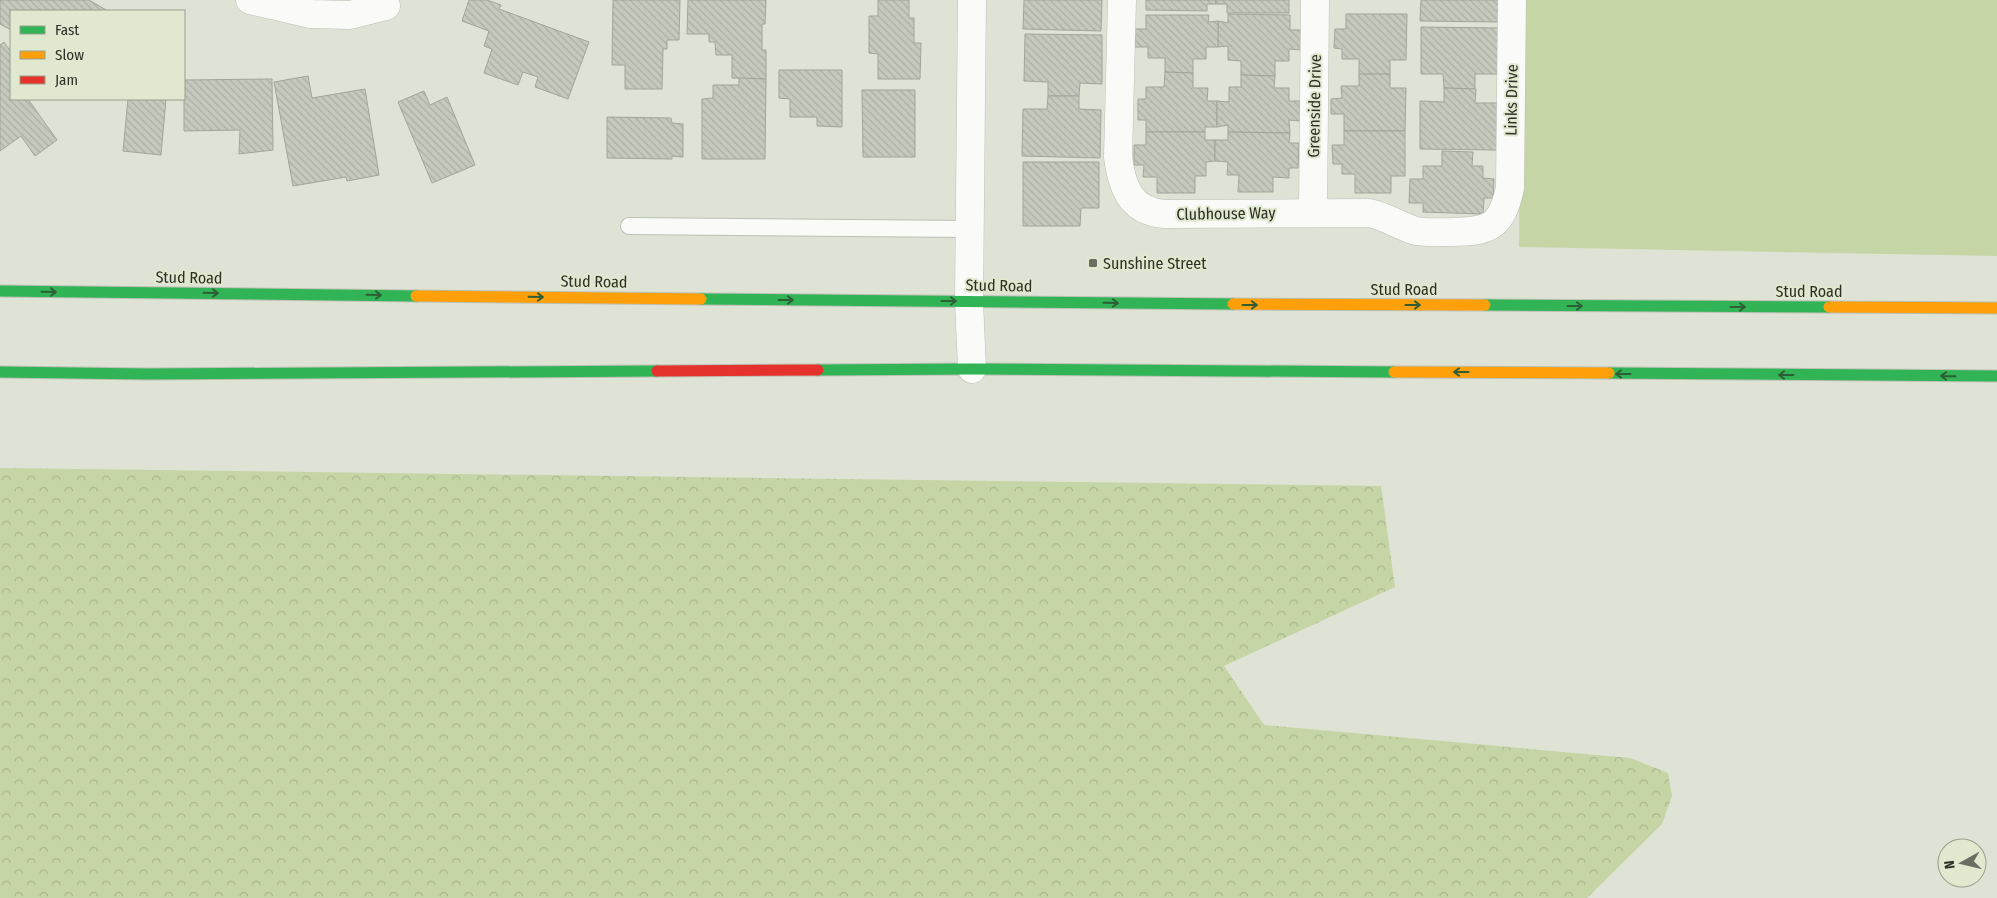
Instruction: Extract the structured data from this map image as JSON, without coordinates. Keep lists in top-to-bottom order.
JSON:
{
  "streets": {
    "highway": ["Stud Road"],
    "street": ["Links Drive", "Greenside Drive", "Clubhouse Way"]
  },
  "crossings": [
    ["Links Drive", "Clubhouse Way"],
    ["Greenside Drive", "Clubhouse Way"]
  ],
  "places": {
    "transit": ["Sunshine Street"]
  },
  "legend": ["Fast", "Slow", "Jam"],
  "north": "left"
}
